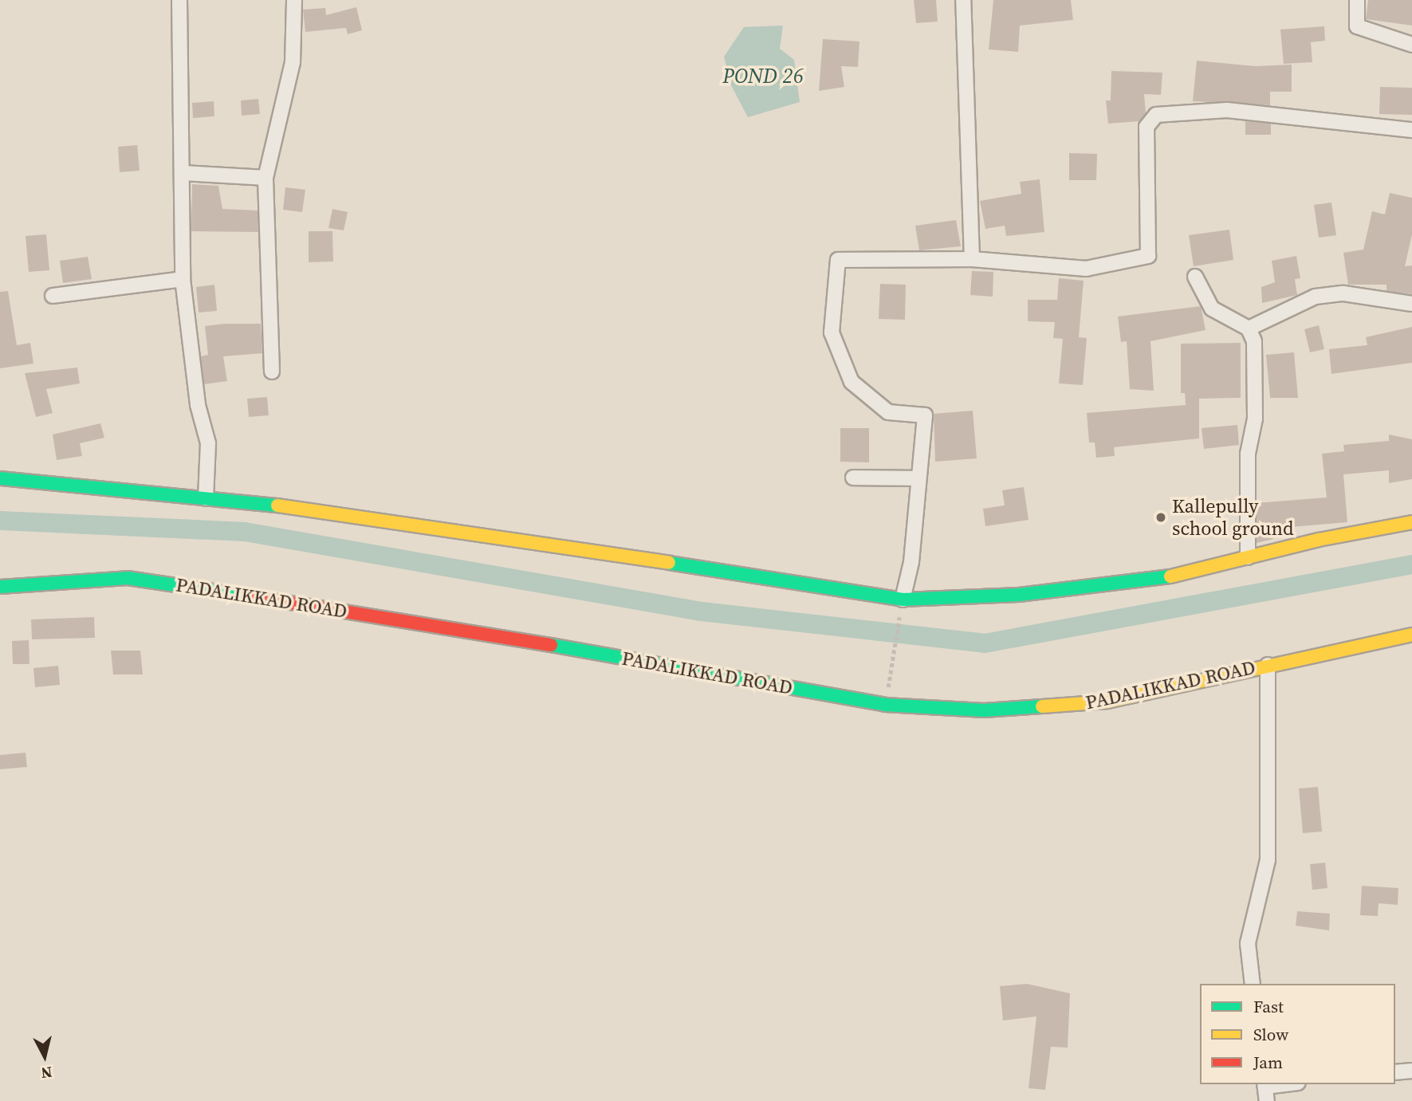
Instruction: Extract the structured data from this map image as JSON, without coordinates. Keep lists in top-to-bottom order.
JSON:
{
  "streets": {
    "street": ["PADALIKKAD ROAD"]
  },
  "water": ["POND 26"],
  "places": ["Kallepully school ground"],
  "legend": ["Fast", "Slow", "Jam"],
  "north": "bottom"
}
